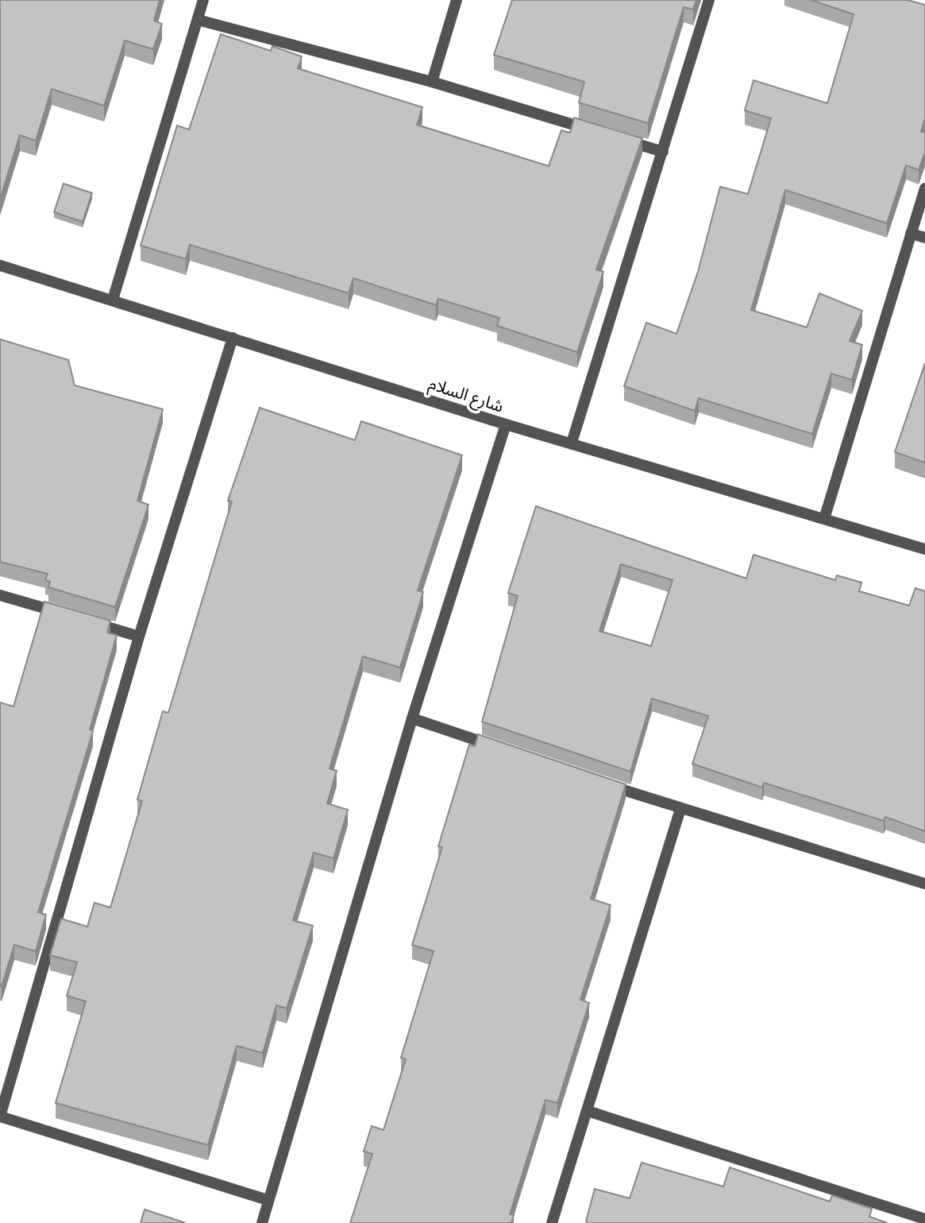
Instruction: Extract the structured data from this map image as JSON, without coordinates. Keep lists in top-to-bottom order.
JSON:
{
  "streets": {
    "street": ["شارع السلام"]
  }
}
